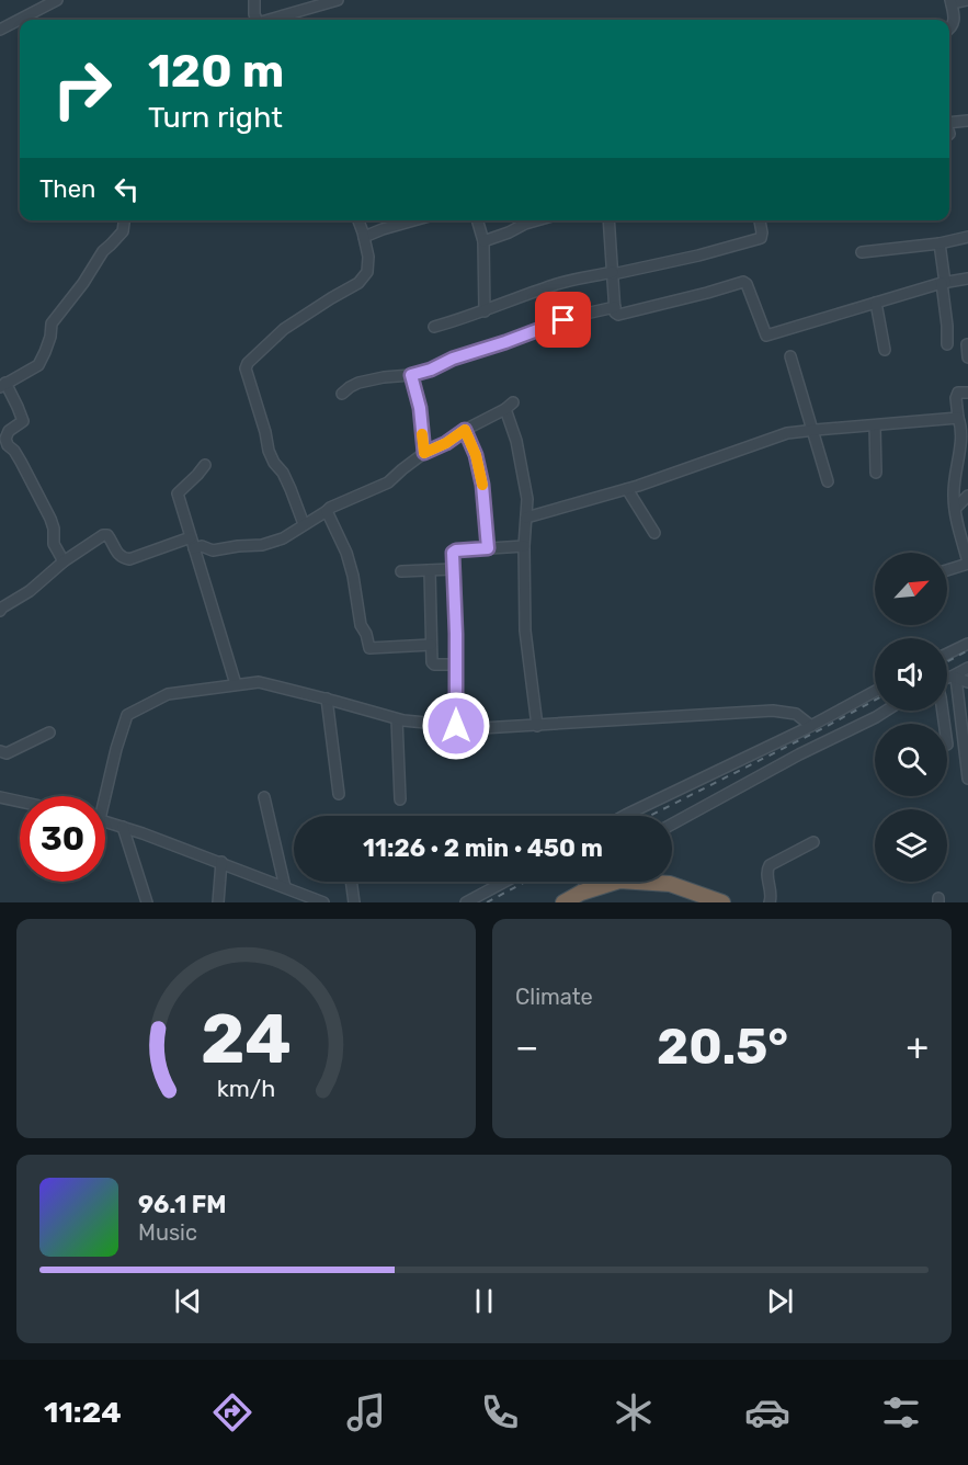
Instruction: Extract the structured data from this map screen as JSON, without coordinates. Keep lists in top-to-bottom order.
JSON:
{
  "north": "top right",
  "page": {
    "turn": ["120 m", "Turn right"],
    "then": "Then",
    "limit": "30",
    "trip": "11:26 · 2 min · 450 m",
    "tile": "Climate",
    "heat": ["−", "20.5°", "+"],
    "song": ["96.1 FM", "Music"],
    "tabs": "11:24",
    "gauge": ["24", "km/h"]
  }
}
